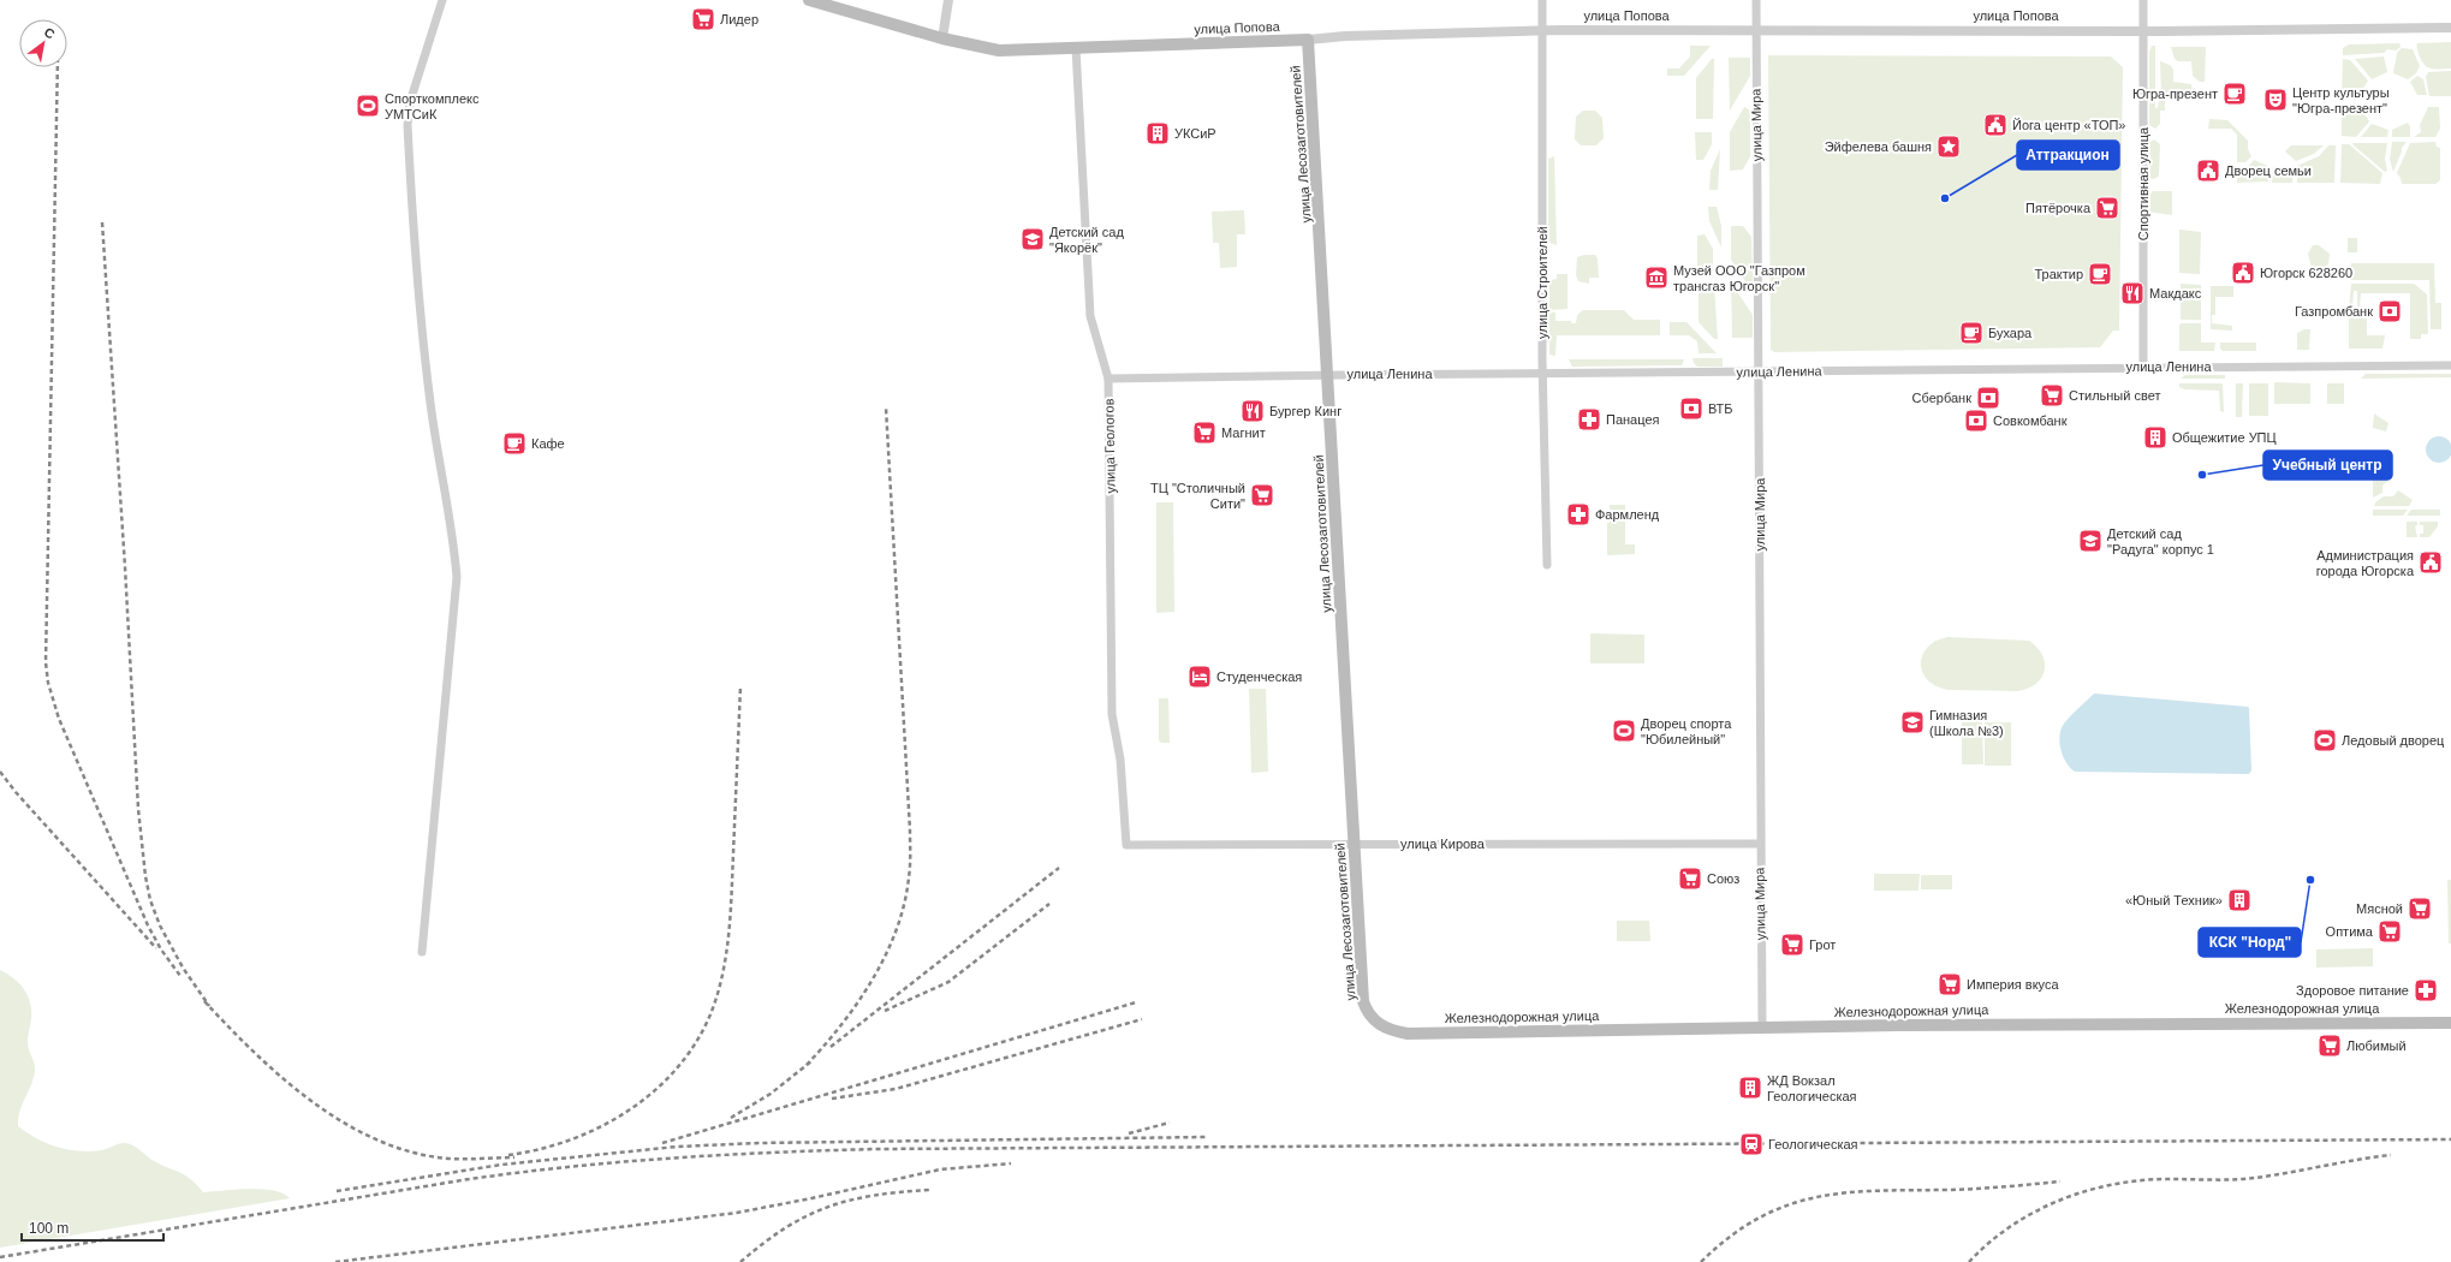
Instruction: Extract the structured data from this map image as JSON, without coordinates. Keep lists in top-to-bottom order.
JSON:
{
  "streets": {
    "main road": ["улица Попова", "улица Лесозаготовителей", "Железнодорожная улица"],
    "street": [
      "улица Мира",
      "Спортивная улица",
      "улица Строителей",
      "улица Ленина",
      "улица Геологов",
      "улица Кирова"
    ]
  },
  "crossings": [
    ["улица Попова", "улица Мира"],
    ["улица Попова", "улица Лесозаготовителей"],
    ["улица Попова", "Спортивная улица"],
    ["улица Попова", "улица Строителей"],
    ["улица Попова", "улица Геологов"],
    ["улица Мира", "улица Ленина"],
    ["улица Мира", "улица Кирова"],
    ["улица Мира", "Железнодорожная улица"],
    ["улица Лесозаготовителей", "улица Ленина"],
    ["улица Лесозаготовителей", "улица Кирова"],
    ["улица Лесозаготовителей", "Железнодорожная улица"],
    ["Спортивная улица", "улица Ленина"],
    ["улица Строителей", "улица Ленина"],
    ["улица Ленина", "улица Геологов"],
    ["улица Геологов", "улица Кирова"]
  ],
  "places": {
    "supermarket": [
      "Лидер",
      "Пятёрочка",
      "Стильный свет",
      "Магнит",
      "ТЦ \"Столичный Сити\"",
      "Союз",
      "Мясной",
      "Оптима",
      "Грот",
      "Империя вкуса",
      "Любимый"
    ],
    "cafe": [
      "Югра-презент",
      "Трактир",
      "Бухара",
      "Кафе"
    ],
    "theatre": ["Центр культуры \"Югра-презент\""],
    "sports": ["Спорткомплекс УМТСиК", "Дворец спорта \"Юбилейный\"", "Ледовый дворец"],
    "public building": [
      "Йога центр «ТОП»",
      "Дворец семьи",
      "Югорск 628260",
      "Администрация города Югорска"
    ],
    "building": [
      "УКСиР",
      "Общежитие УПЦ",
      "«Юный Техник»",
      "ЖД Вокзал Геологическая"
    ],
    "place": ["Эйфелева башня"],
    "other": ["Аттракцион", "Учебный центр", "КСК \"Норд\""],
    "school or university": ["Детский сад \"Якорёк\"", "Детский сад \"Радуга\" корпус 1", "Гимназия (Школа №3)"],
    "museum": ["Музей ООО \"Газпром трансгаз Югорск\""],
    "restaurant": ["Макдакс", "Бургер Кинг"],
    "bank": [
      "Газпромбанк",
      "Сбербанк",
      "ВТБ",
      "Совкомбанк"
    ],
    "pharmacy": ["Панацея", "Фармленд", "Здоровое питание"],
    "hotel": ["Студенческая"],
    "station": ["Геологическая"]
  },
  "scale_bar": "100 m",
  "north": "top right"
}
